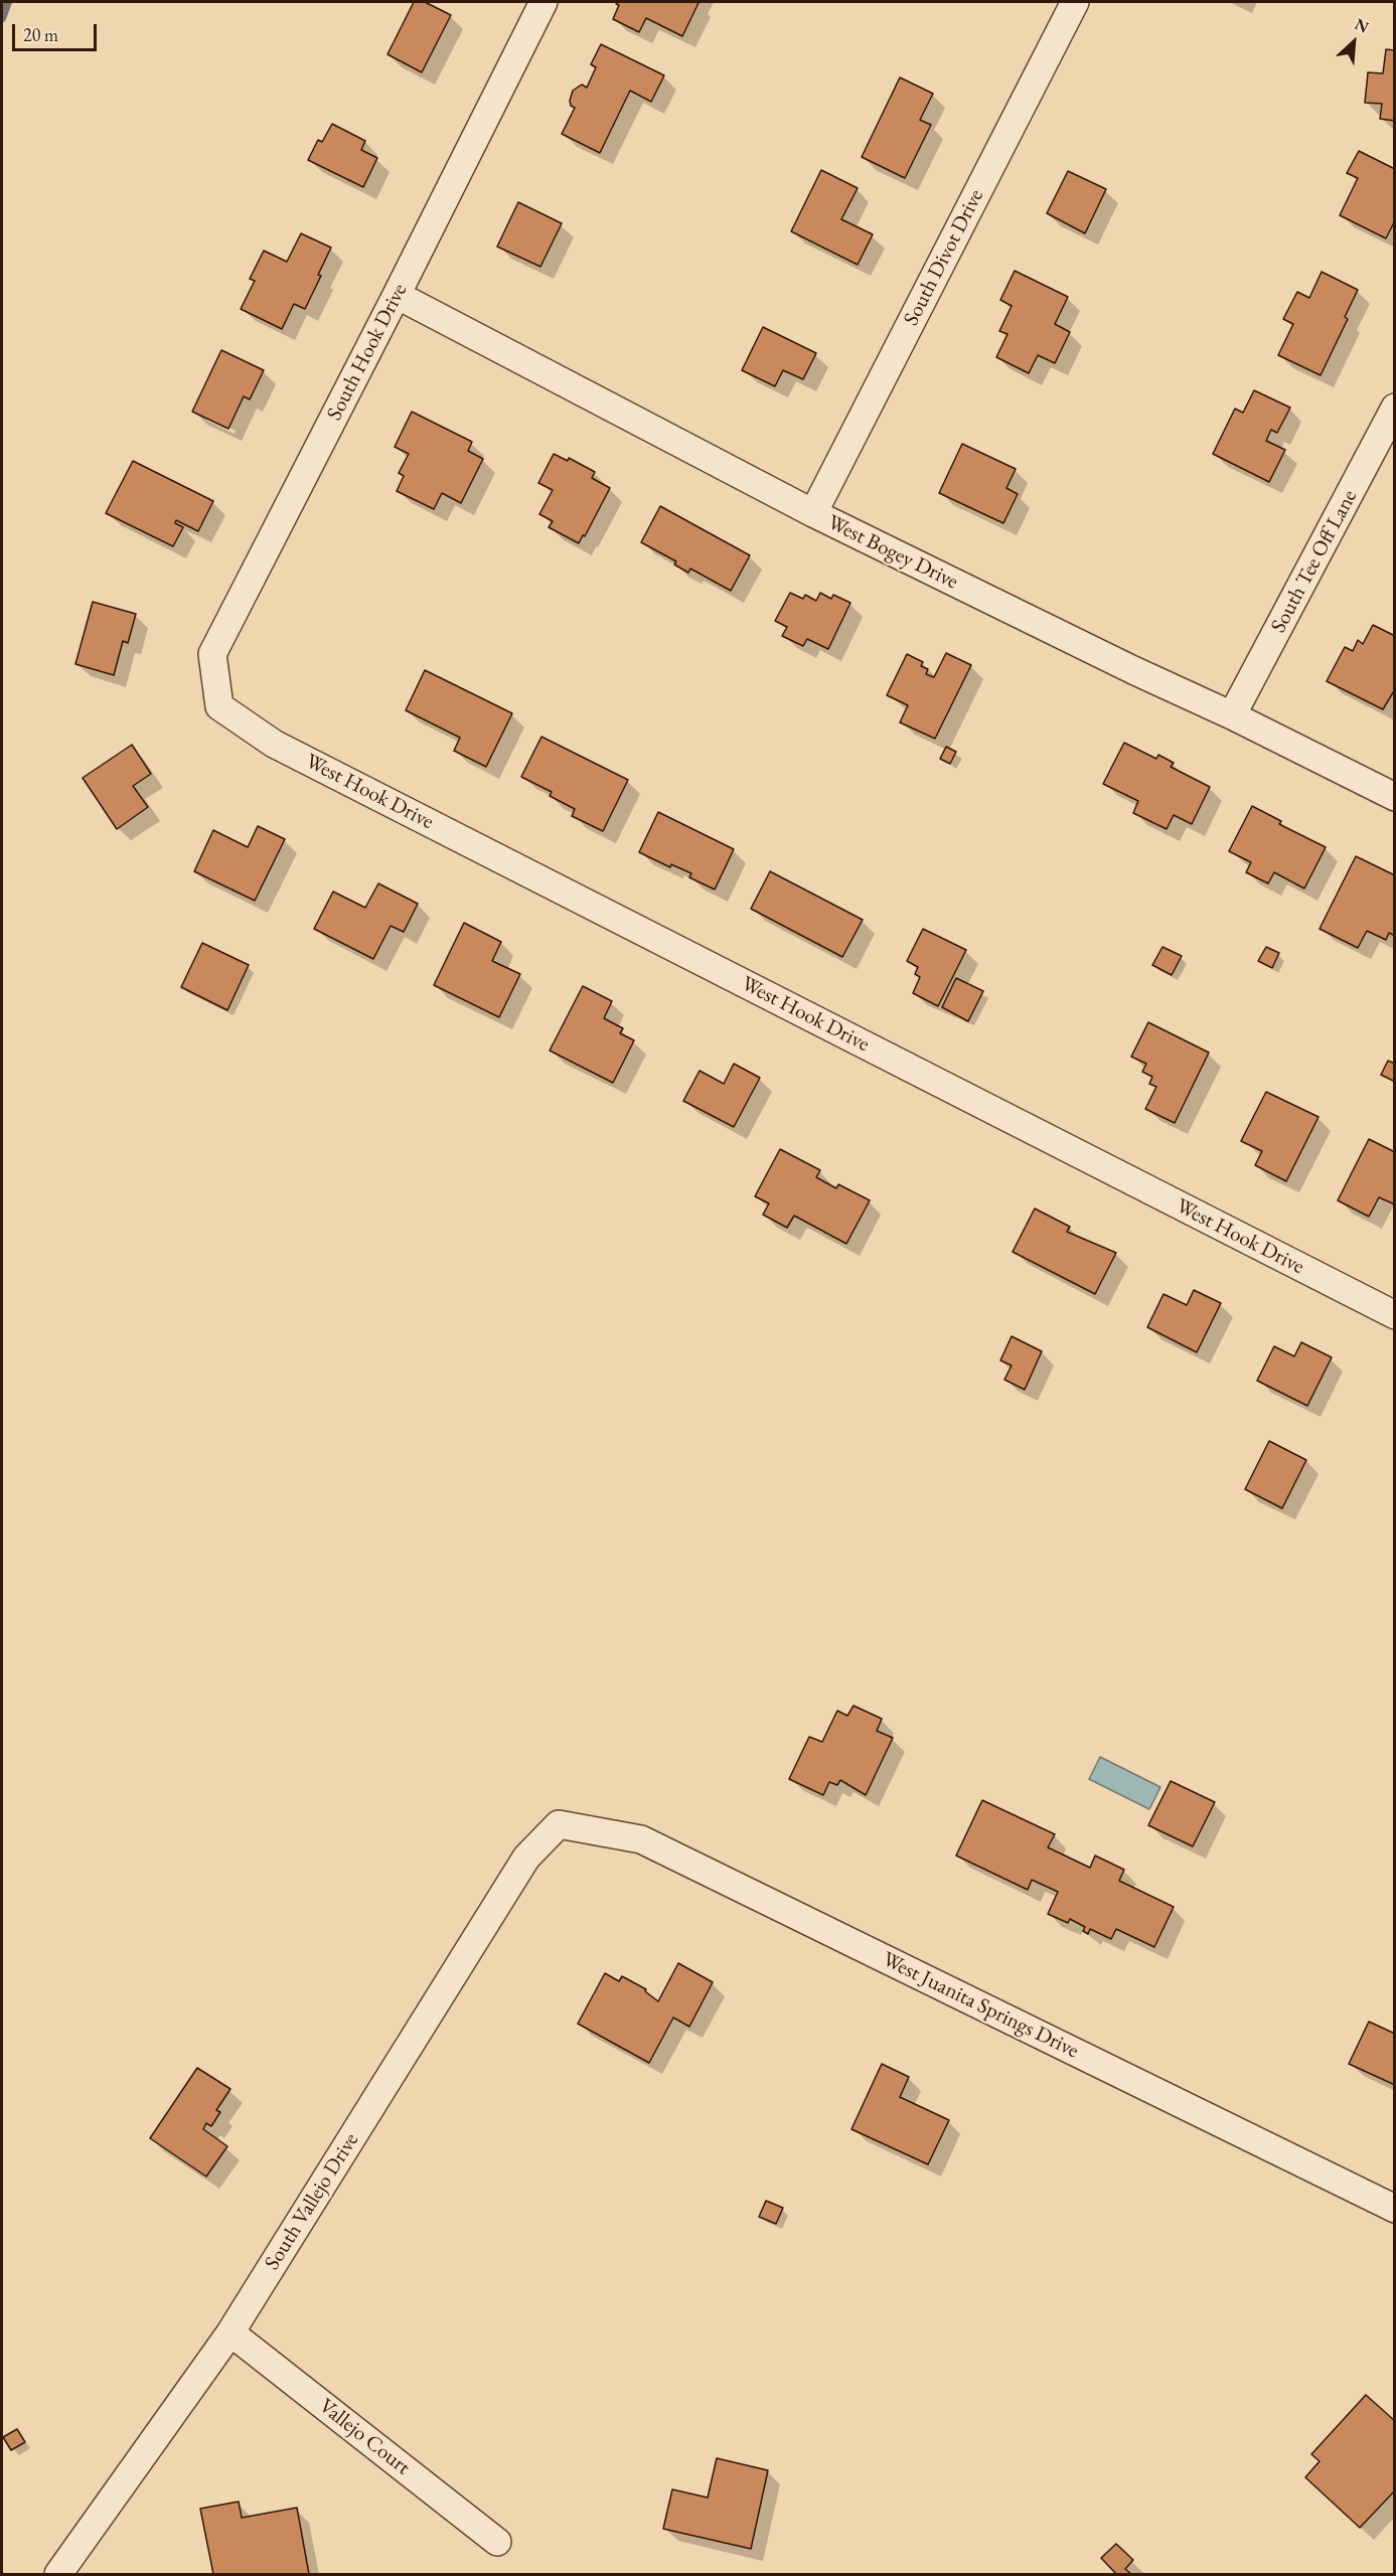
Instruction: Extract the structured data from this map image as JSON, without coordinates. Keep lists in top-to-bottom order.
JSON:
{
  "streets": {
    "street": [
      "South Divot Drive",
      "South Hook Drive",
      "West Bogey Drive",
      "South Tee Off Lane",
      "West Hook Drive",
      "West Juanita Springs Drive",
      "South Vallejo Drive",
      "Vallejo Court"
    ]
  },
  "crossings": [
    ["South Divot Drive", "West Bogey Drive"],
    ["South Hook Drive", "West Bogey Drive"],
    ["South Hook Drive", "West Hook Drive"],
    ["West Bogey Drive", "South Tee Off Lane"],
    ["West Juanita Springs Drive", "South Vallejo Drive"],
    ["South Vallejo Drive", "Vallejo Court"]
  ],
  "scale_bar": "20 m",
  "north": "top right"
}
